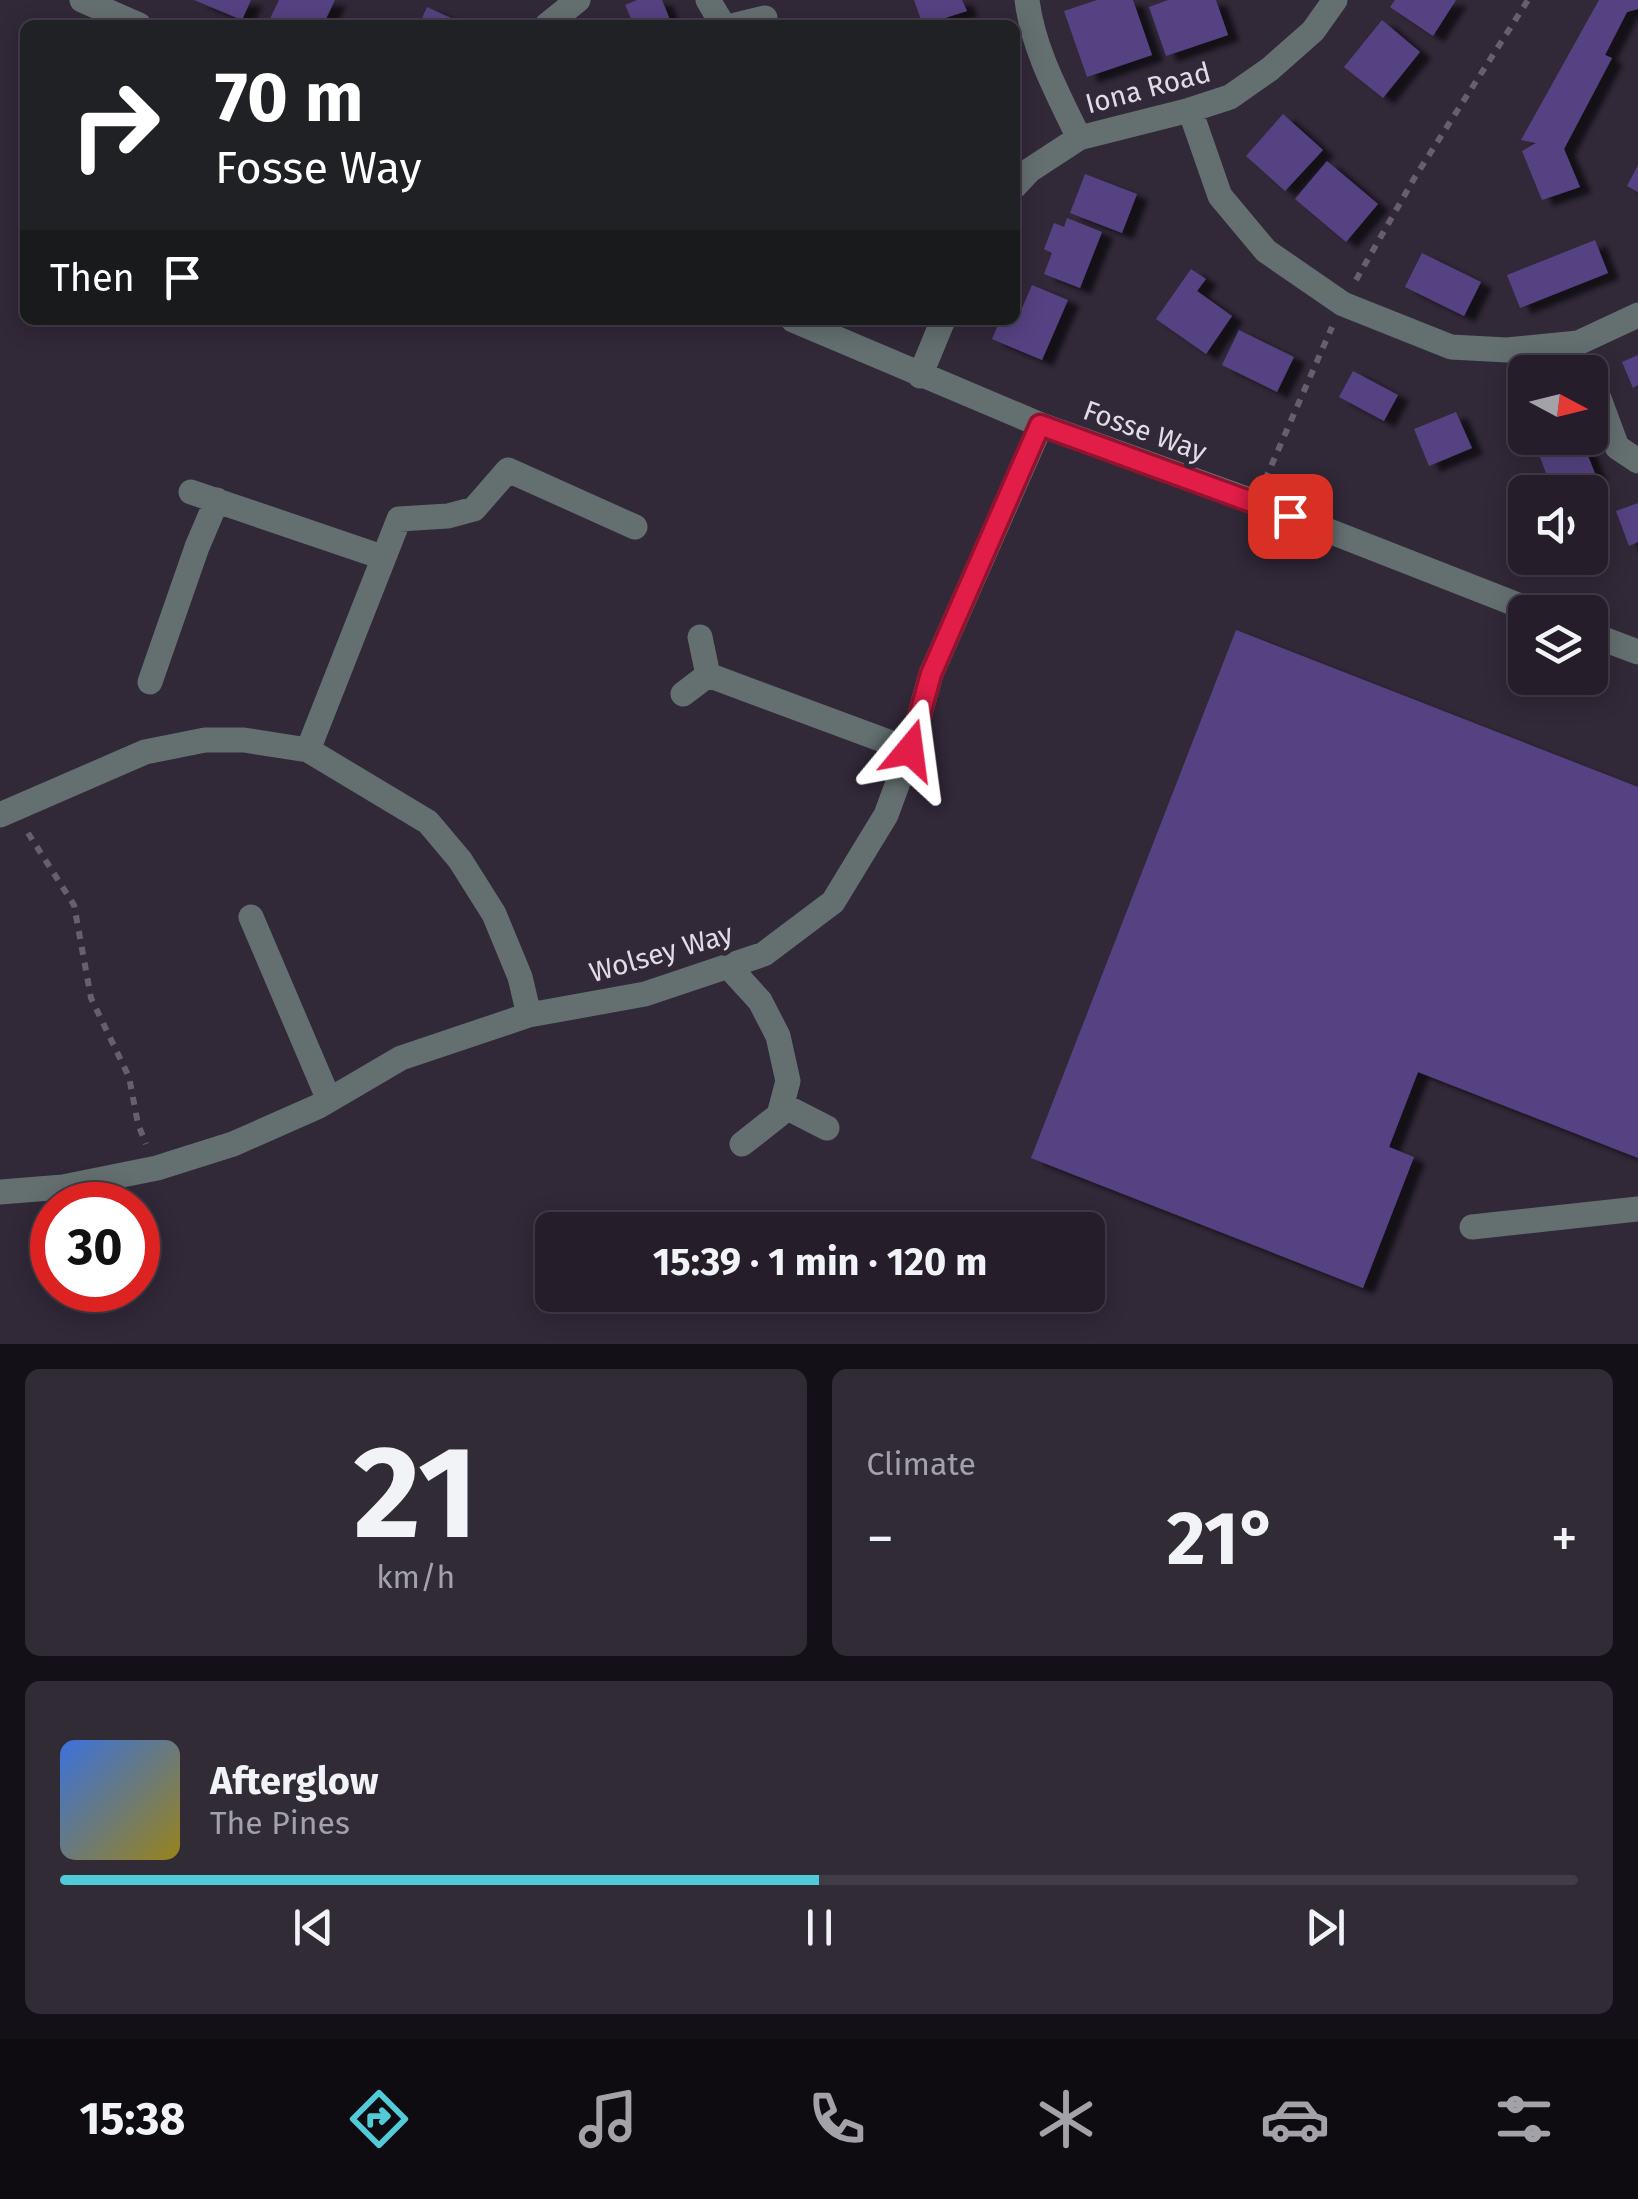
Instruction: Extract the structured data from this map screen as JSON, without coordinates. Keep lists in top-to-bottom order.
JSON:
{
  "streets": {
    "street": ["Iona Road", "Fosse Way", "Wolsey Way"]
  },
  "crossings": [
    ["Fosse Way", "Wolsey Way"]
  ],
  "north": "right",
  "page": {
    "turn": ["70 m", "Fosse Way"],
    "then": "Then",
    "limit": "30",
    "trip": "15:39 · 1 min · 120 m",
    "tile": [
      ["21", "km/h"],
      "Climate"
    ],
    "heat": ["−", "21°", "+"],
    "song": ["Afterglow", "The Pines"],
    "tabs": "15:38"
  }
}
